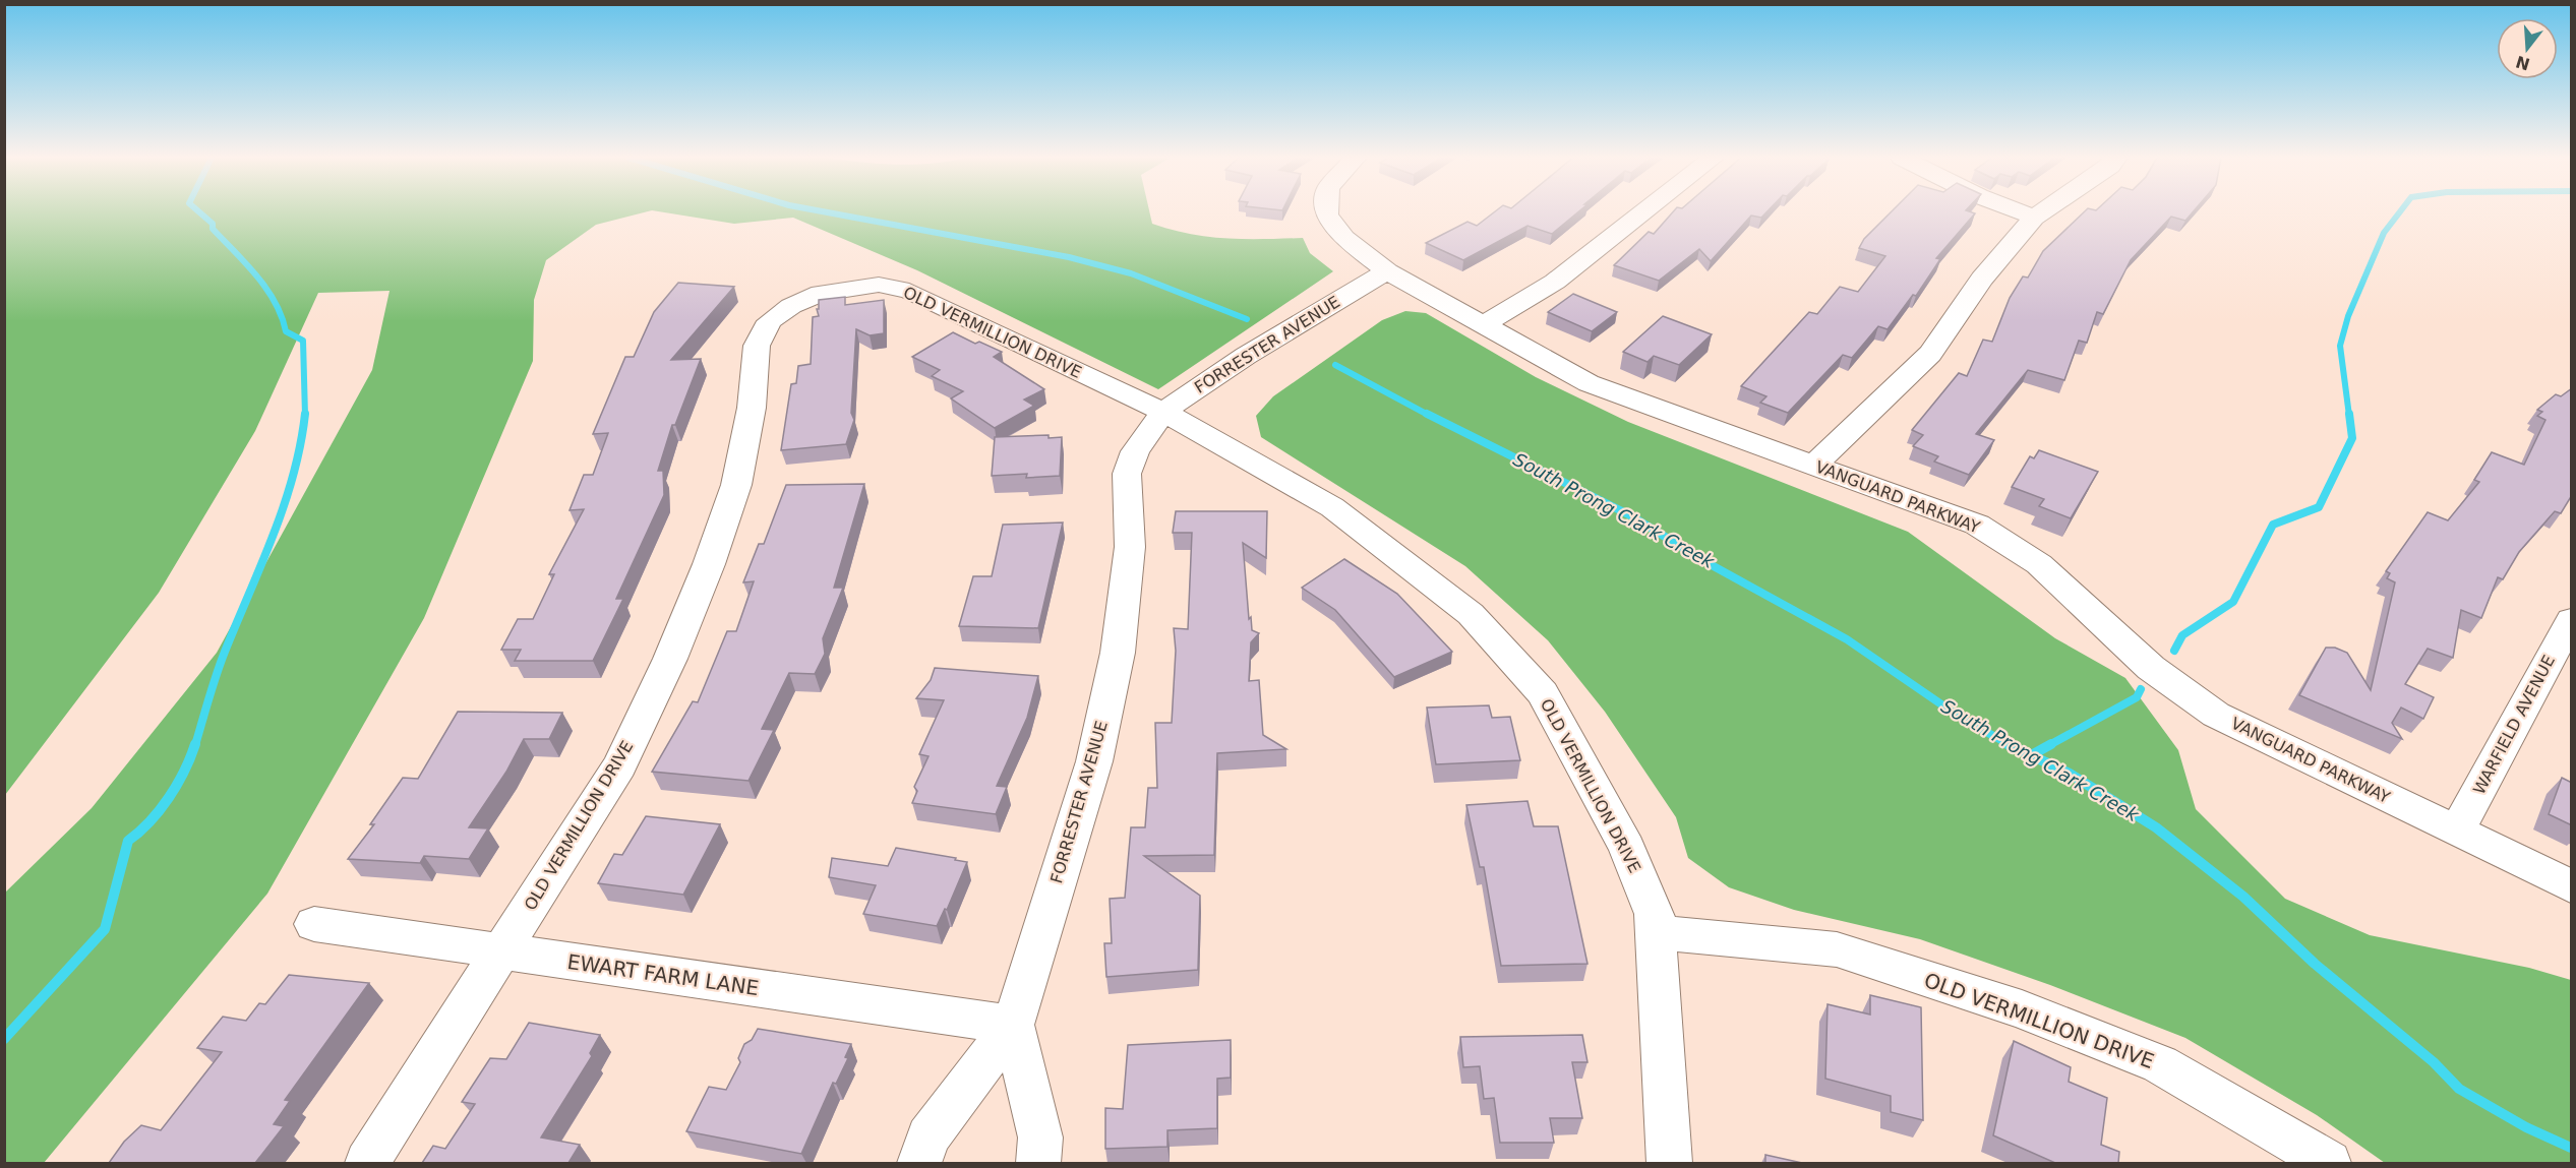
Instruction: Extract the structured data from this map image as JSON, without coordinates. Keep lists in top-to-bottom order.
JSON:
{
  "streets": {
    "street": [
      "OLD VERMILLION DRIVE",
      "FORRESTER AVENUE",
      "VANGUARD PARKWAY",
      "WARFIELD AVENUE",
      "EWART FARM LANE"
    ]
  },
  "crossings": [
    ["OLD VERMILLION DRIVE", "FORRESTER AVENUE"],
    ["OLD VERMILLION DRIVE", "EWART FARM LANE"],
    ["FORRESTER AVENUE", "VANGUARD PARKWAY"],
    ["FORRESTER AVENUE", "EWART FARM LANE"],
    ["VANGUARD PARKWAY", "WARFIELD AVENUE"]
  ],
  "water": ["South Prong Clark Creek"],
  "north": "bottom"
}
